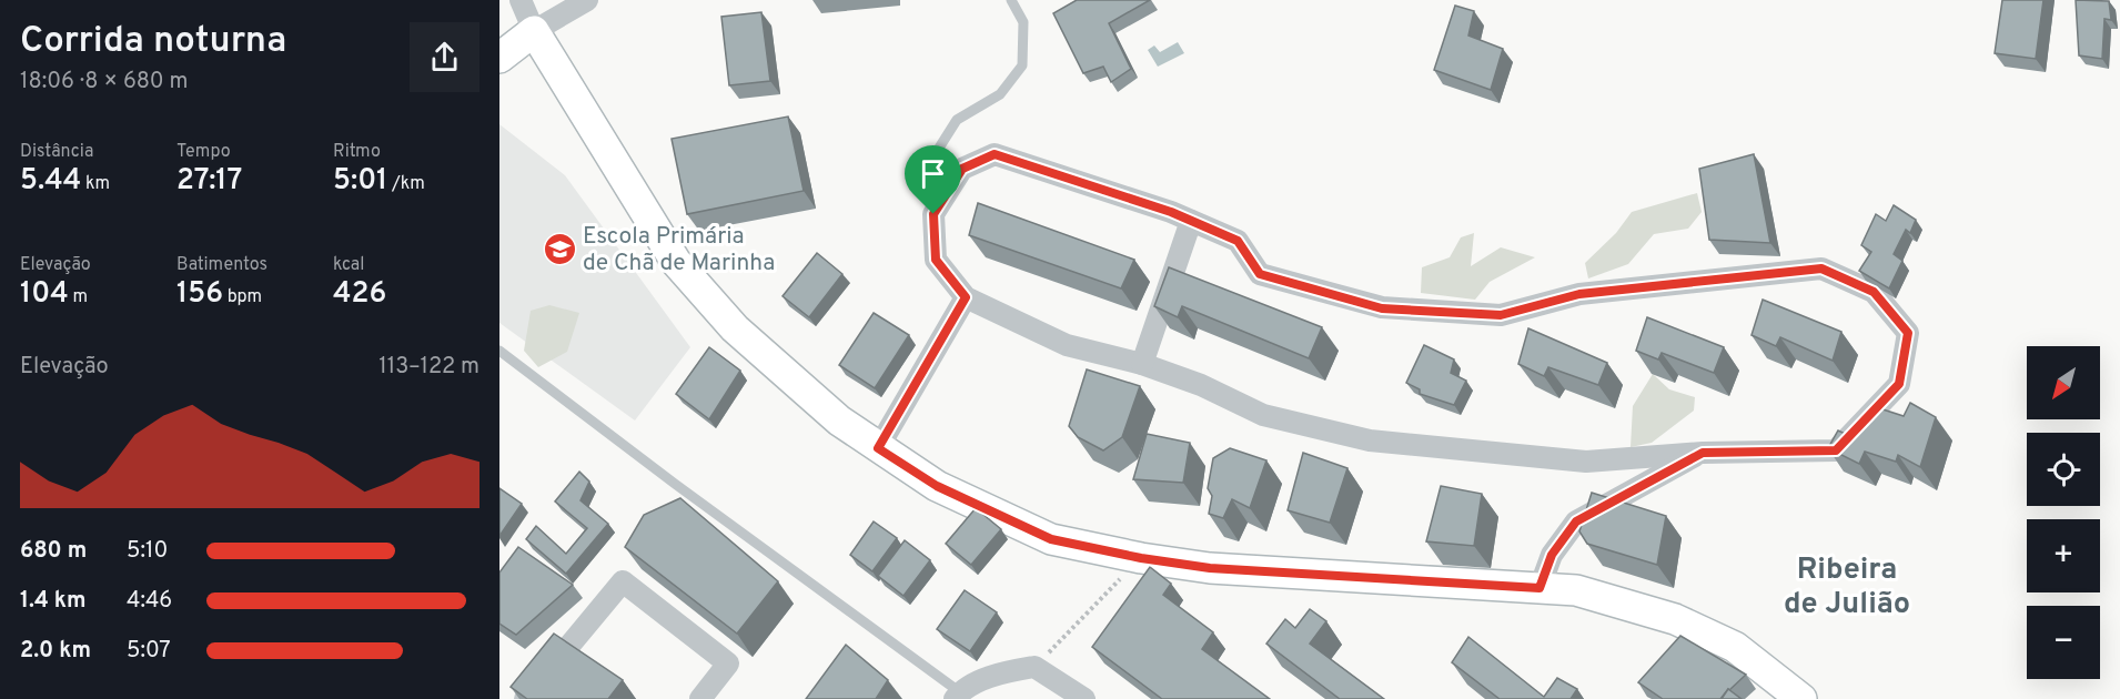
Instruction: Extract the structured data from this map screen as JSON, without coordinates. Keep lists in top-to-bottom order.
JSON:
{
  "districts": ["Ribeira de Julião"],
  "places": {
    "school or university": ["Escola Primária de Chã de Marinha"]
  },
  "north": "bottom left",
  "page": {
    "heading": ["Corrida noturna", "18:06 · 8 × 680 m"],
    "stats": [
      ["Distância", "5.44 km"],
      ["Tempo", "27:17"],
      ["Ritmo", "5:01 /km"],
      ["Elevação", "104 m"],
      ["Batimentos", "156 bpm"],
      ["kcal", "426"]
    ],
    "chart": ["Elevação", "113–122 m"],
    "map_buttons": ["+", "−"],
    "list": [
      {
        "name": "680 m",
        "note": "5:10"
      },
      {
        "name": "1.4 km",
        "note": "4:46"
      },
      {
        "name": "2.0 km",
        "note": "5:07"
      }
    ]
  }
}
